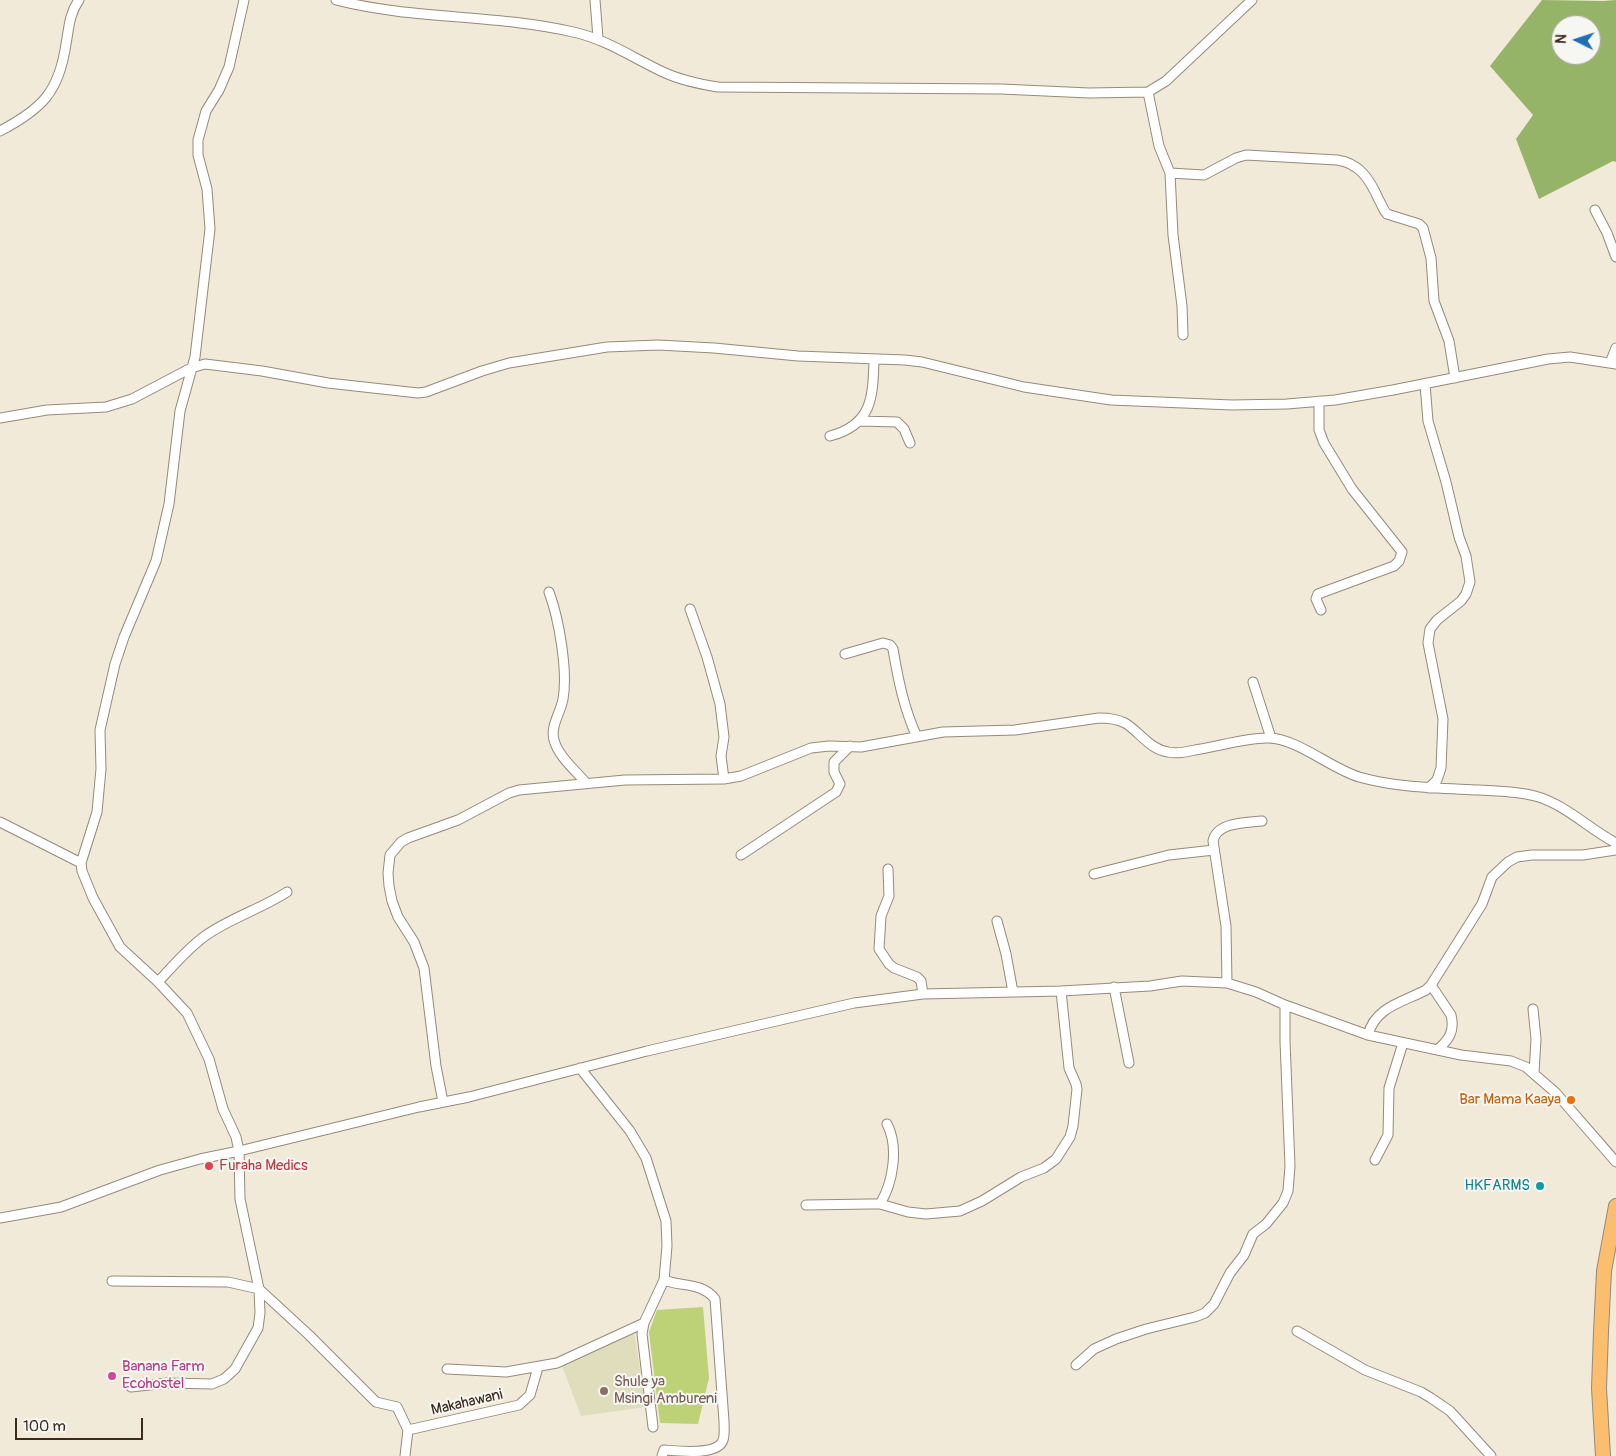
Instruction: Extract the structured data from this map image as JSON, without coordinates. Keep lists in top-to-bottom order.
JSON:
{
  "streets": {
    "street": ["Makahawani"]
  },
  "places": [
    "Bar Mama Kaaya",
    "Furaha Medics",
    "HKFARMS",
    "Banana Farm Ecohostel",
    "Shule ya Msingi Ambureni"
  ],
  "scale_bar": "100 m",
  "north": "left"
}
